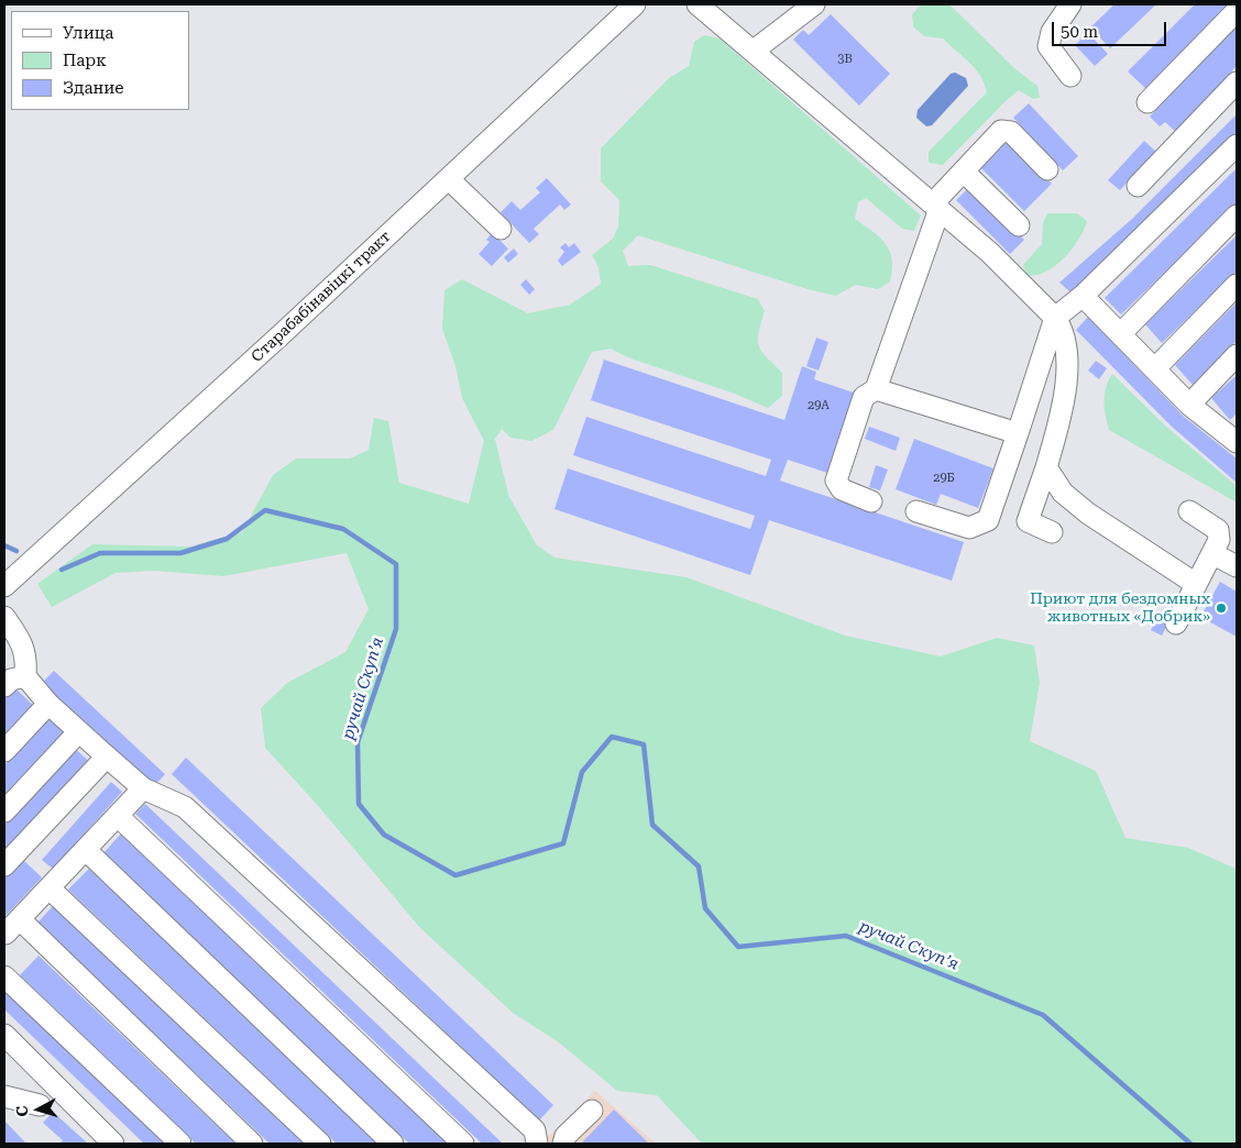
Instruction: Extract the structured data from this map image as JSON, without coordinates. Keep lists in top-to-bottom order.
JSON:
{
  "streets": {
    "street": ["Старабабінавіцкі тракт"]
  },
  "water": ["ручай Скупʼя"],
  "places": ["Приют для бездомных животных «Добрик»"],
  "house_numbers": ["3В", "29А", "29Б"],
  "legend": ["Улица", "Парк", "Здание"],
  "scale_bar": "50 m",
  "north": "left"
}
